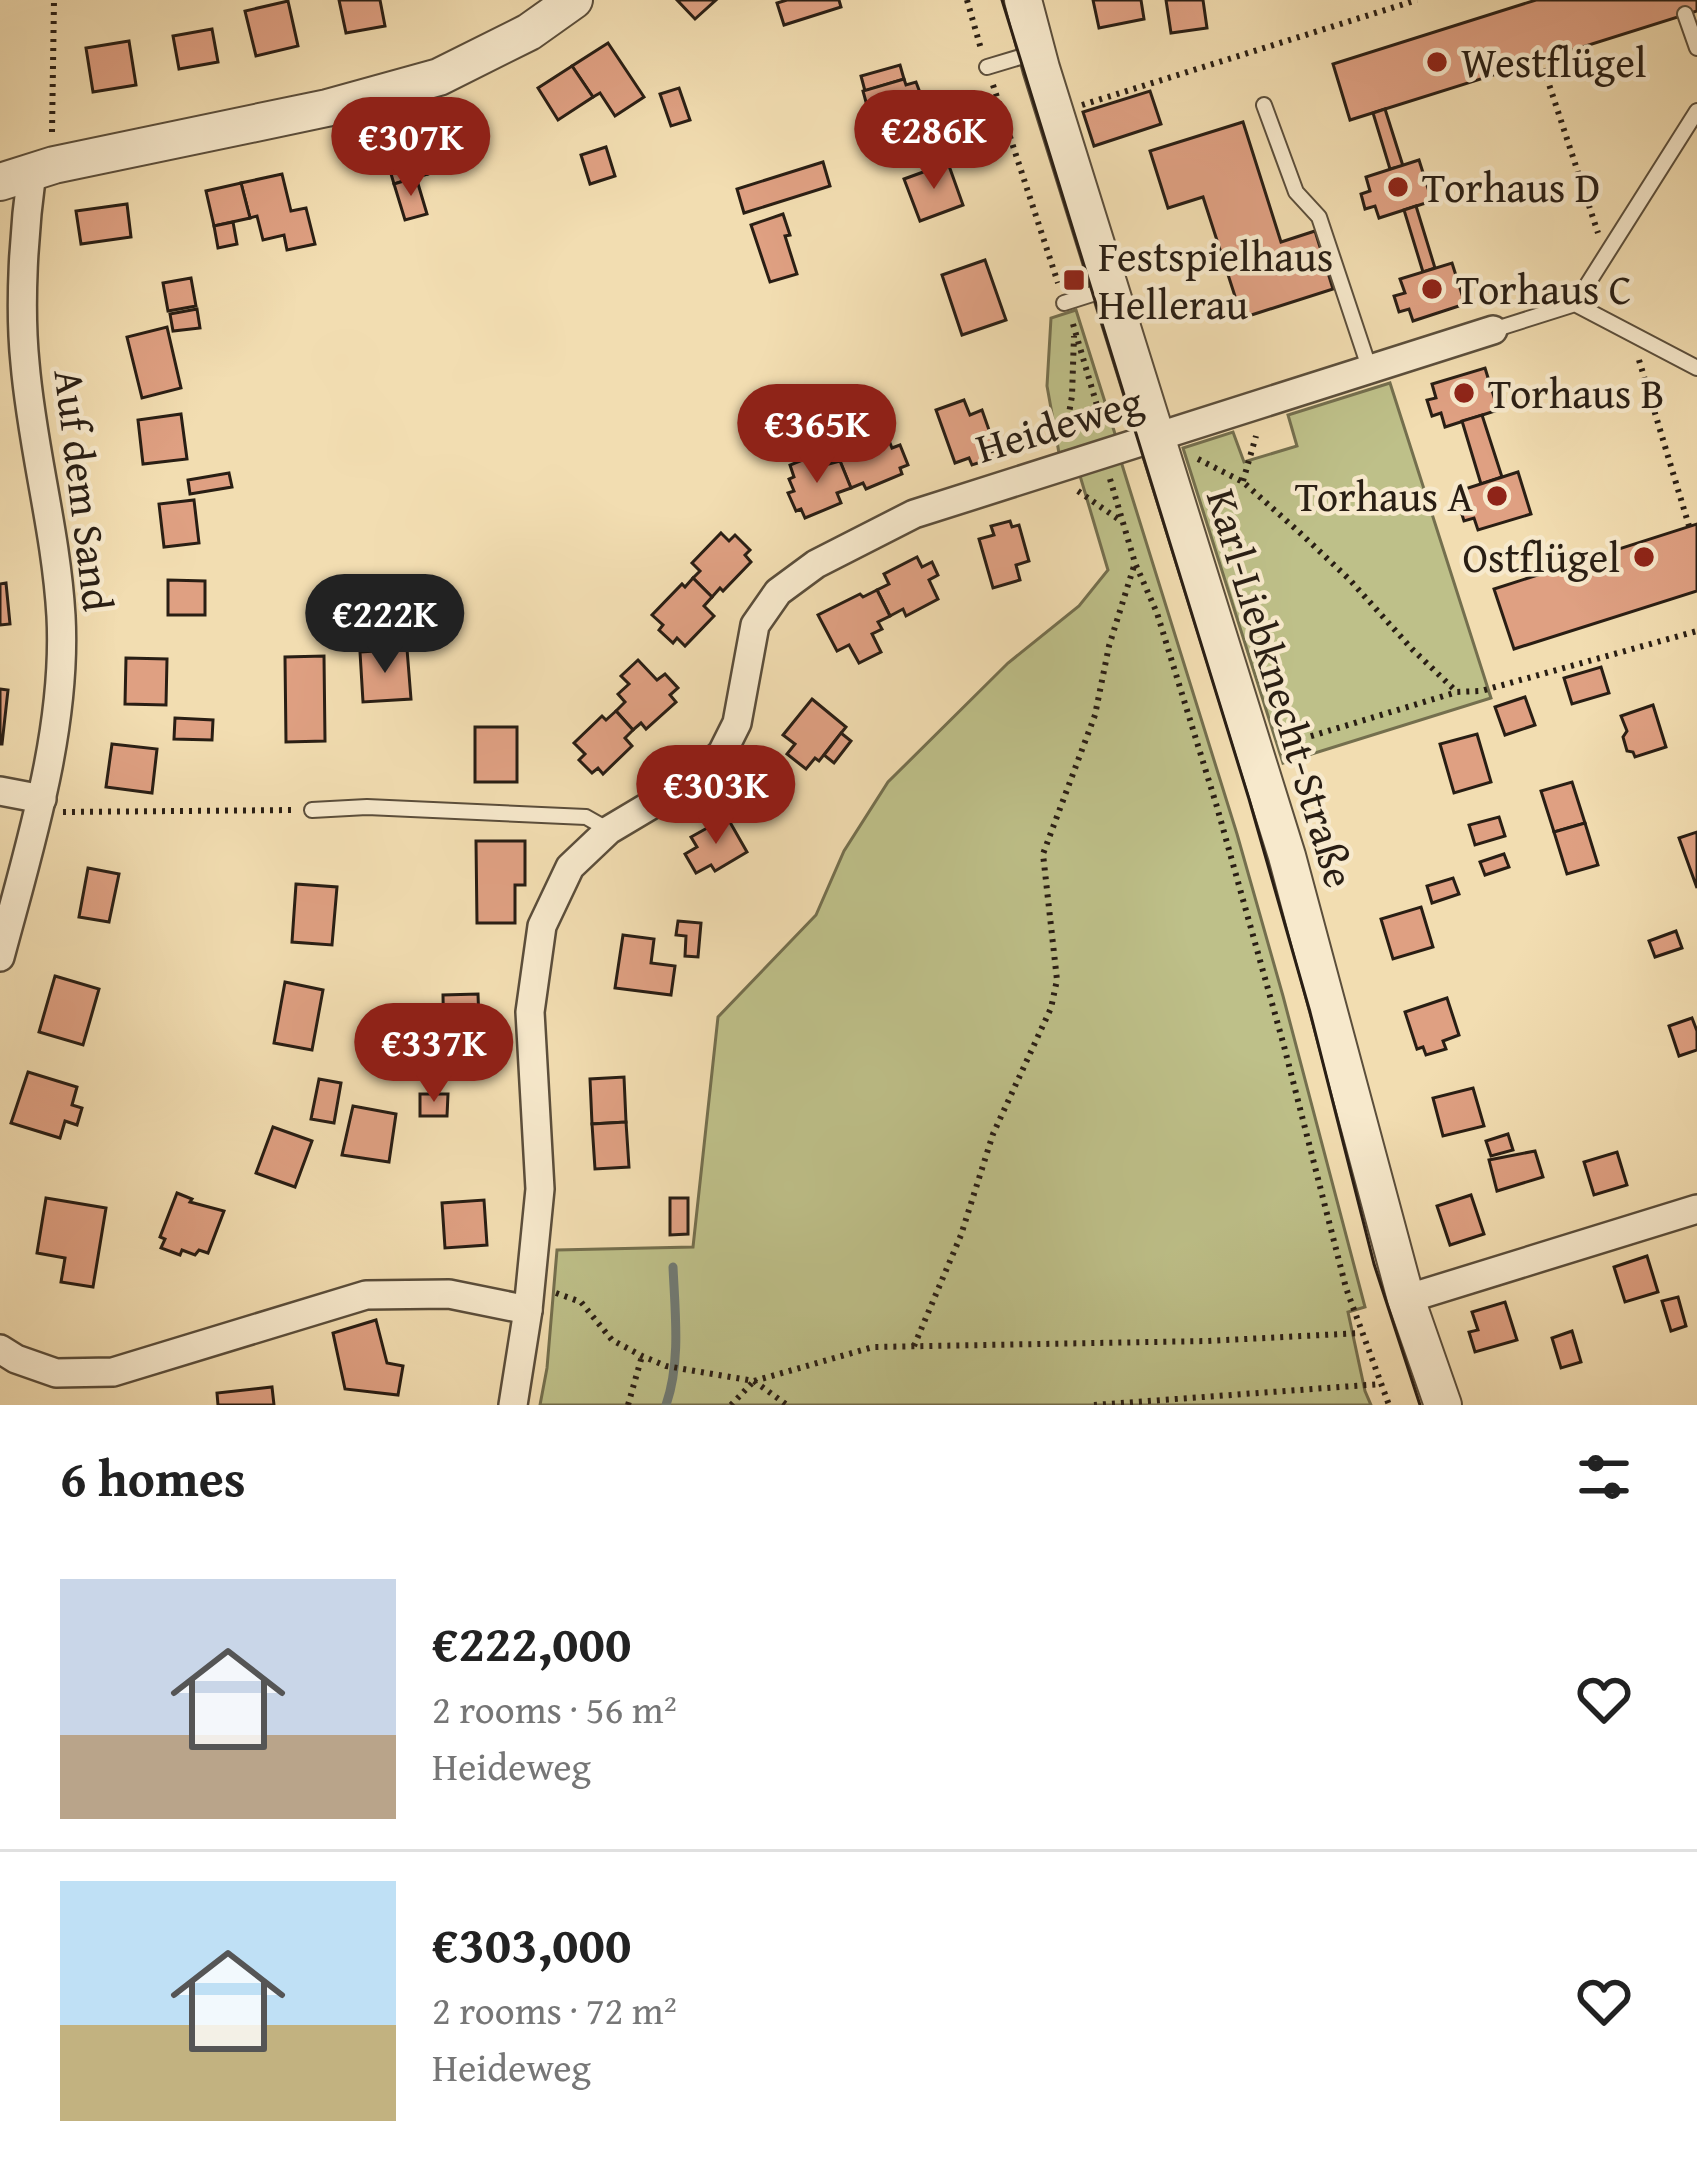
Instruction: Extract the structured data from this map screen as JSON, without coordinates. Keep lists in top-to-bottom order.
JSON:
{
  "streets": {
    "street": ["Heideweg", "Auf dem Sand", "Karl-Liebknecht-Straße"]
  },
  "crossings": [
    ["Heideweg", "Karl-Liebknecht-Straße"]
  ],
  "places": {
    "other": [
      "Westflügel",
      "Torhaus D",
      "Torhaus C",
      "Torhaus B",
      "Torhaus A",
      "Ostflügel"
    ],
    "transit": ["Festspielhaus Hellerau"]
  },
  "page": {
    "price": [
      "€286K",
      "€307K",
      "€365K",
      "€222K",
      "€303K",
      "€337K"
    ],
    "heading": "6 homes",
    "list": [
      {
        "name": "€222,000",
        "note": "2 rooms · 56 m² · Heideweg"
      },
      {
        "name": "€303,000",
        "note": "2 rooms · 72 m² · Heideweg"
      }
    ]
  }
}
